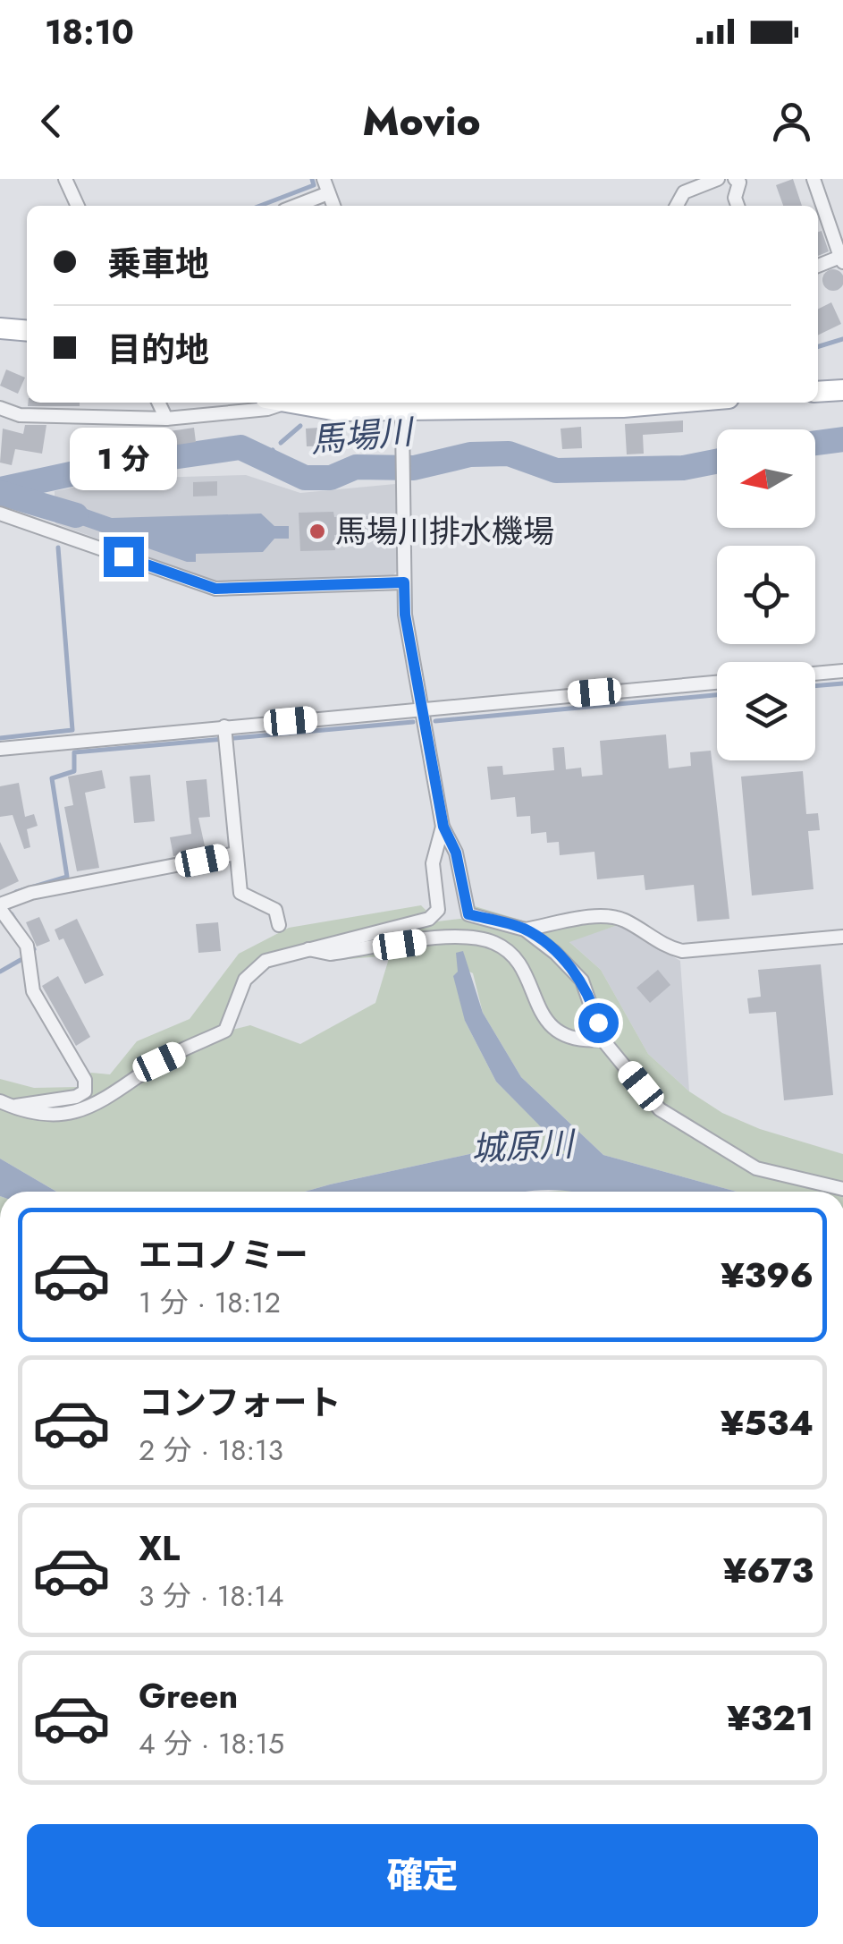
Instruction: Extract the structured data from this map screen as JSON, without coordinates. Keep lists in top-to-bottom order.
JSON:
{
  "water": ["馬場川", "城原川"],
  "places": ["馬場川排水機場"],
  "north": "left",
  "page": {
    "status": "18:10",
    "header": "Movio",
    "banner": ["乗車地", "目的地"],
    "bubble": "1 分",
    "list": [
      {
        "name": "エコノミー",
        "note": "1 分 · 18:12",
        "value": "¥396"
      },
      {
        "name": "コンフォート",
        "note": "2 分 · 18:13",
        "value": "¥534"
      },
      {
        "name": "XL",
        "note": "3 分 · 18:14",
        "value": "¥673"
      },
      {
        "name": "Green",
        "note": "4 分 · 18:15",
        "value": "¥321"
      }
    ],
    "buttons": "確定"
  }
}
